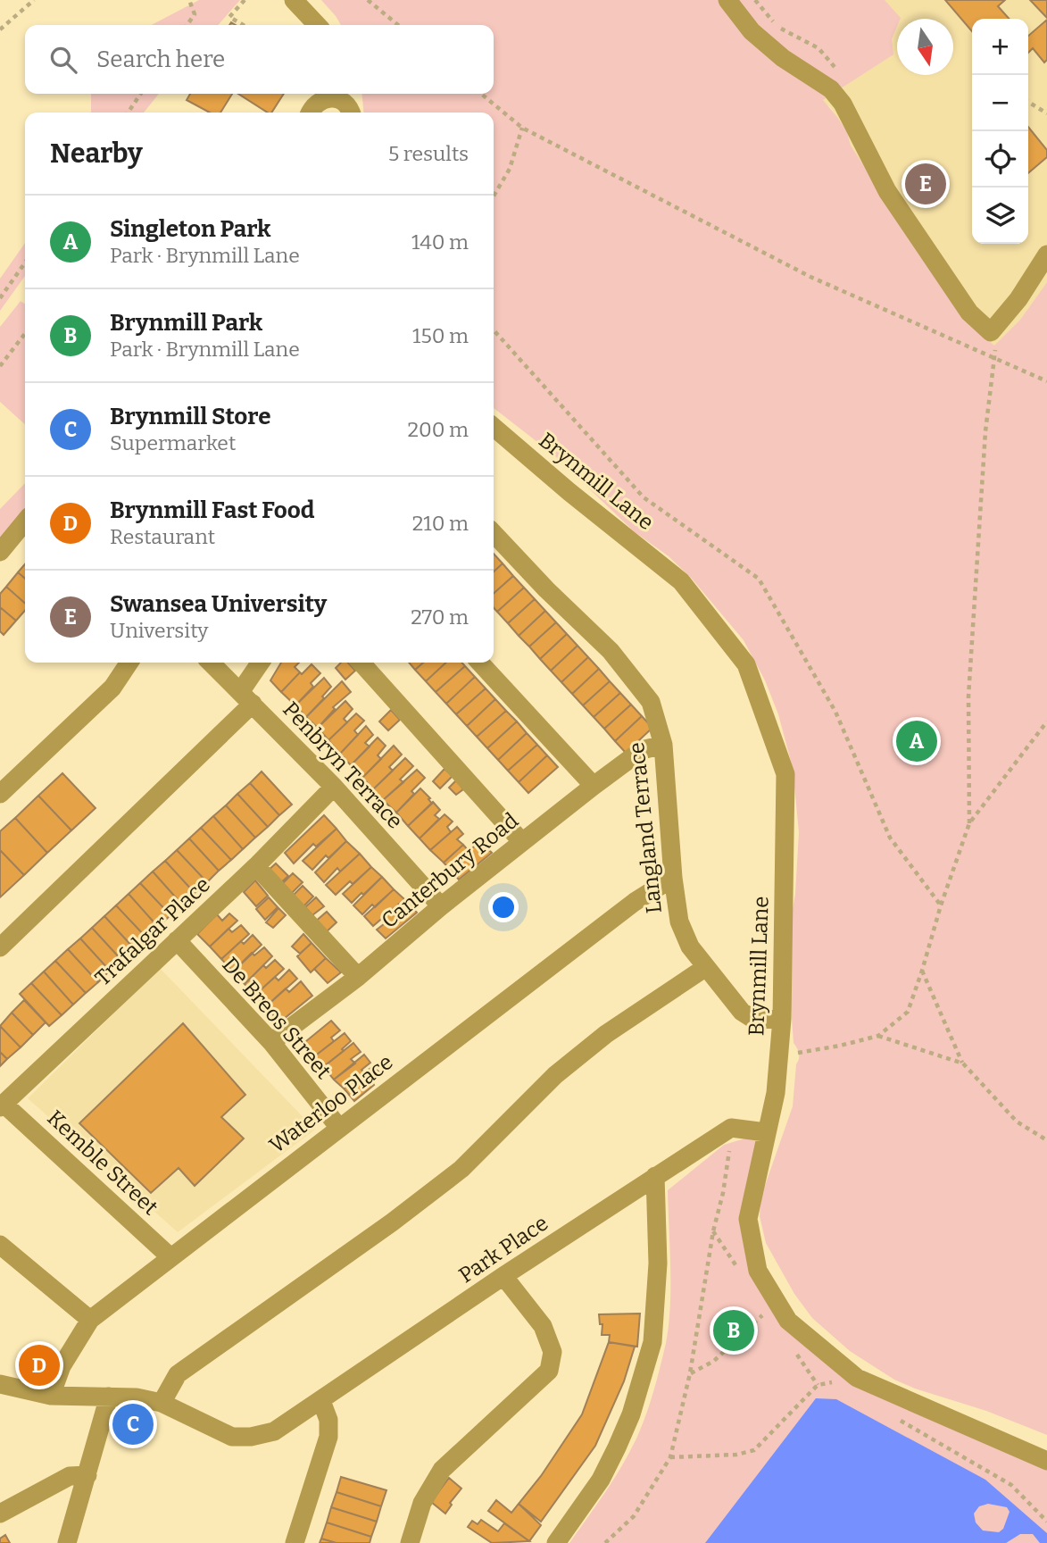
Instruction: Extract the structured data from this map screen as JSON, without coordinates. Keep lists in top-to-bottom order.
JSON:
{
  "streets": {
    "street": [
      "Brynmill Lane",
      "Penbryn Terrace",
      "Langland Terrace",
      "Canterbury Road",
      "Trafalgar Place",
      "De Breos Street",
      "Waterloo Place",
      "Kemble Street",
      "Park Place"
    ]
  },
  "crossings": [
    ["Brynmill Lane", "Langland Terrace"],
    ["Penbryn Terrace", "Canterbury Road"],
    ["Penbryn Terrace", "Trafalgar Place"],
    ["Langland Terrace", "Canterbury Road"],
    ["Langland Terrace", "Waterloo Place"],
    ["Canterbury Road", "De Breos Street"],
    ["Trafalgar Place", "De Breos Street"],
    ["Trafalgar Place", "Kemble Street"],
    ["De Breos Street", "Waterloo Place"],
    ["Waterloo Place", "Kemble Street"]
  ],
  "north": "bottom",
  "page": {
    "map_buttons": ["+", "−"],
    "search": "Search here",
    "heading": ["Nearby", "5 results"],
    "pins": [
      "E",
      "A",
      "B",
      "D",
      "C"
    ],
    "list": [
      {
        "mark": "A",
        "name": "Singleton Park",
        "note": "Park · Brynmill Lane",
        "value": "140 m"
      },
      {
        "mark": "B",
        "name": "Brynmill Park",
        "note": "Park · Brynmill Lane",
        "value": "150 m"
      },
      {
        "mark": "C",
        "name": "Brynmill Store",
        "note": "Supermarket",
        "value": "200 m"
      },
      {
        "mark": "D",
        "name": "Brynmill Fast Food",
        "note": "Restaurant",
        "value": "210 m"
      },
      {
        "mark": "E",
        "name": "Swansea University",
        "note": "University",
        "value": "270 m"
      }
    ]
  }
}
